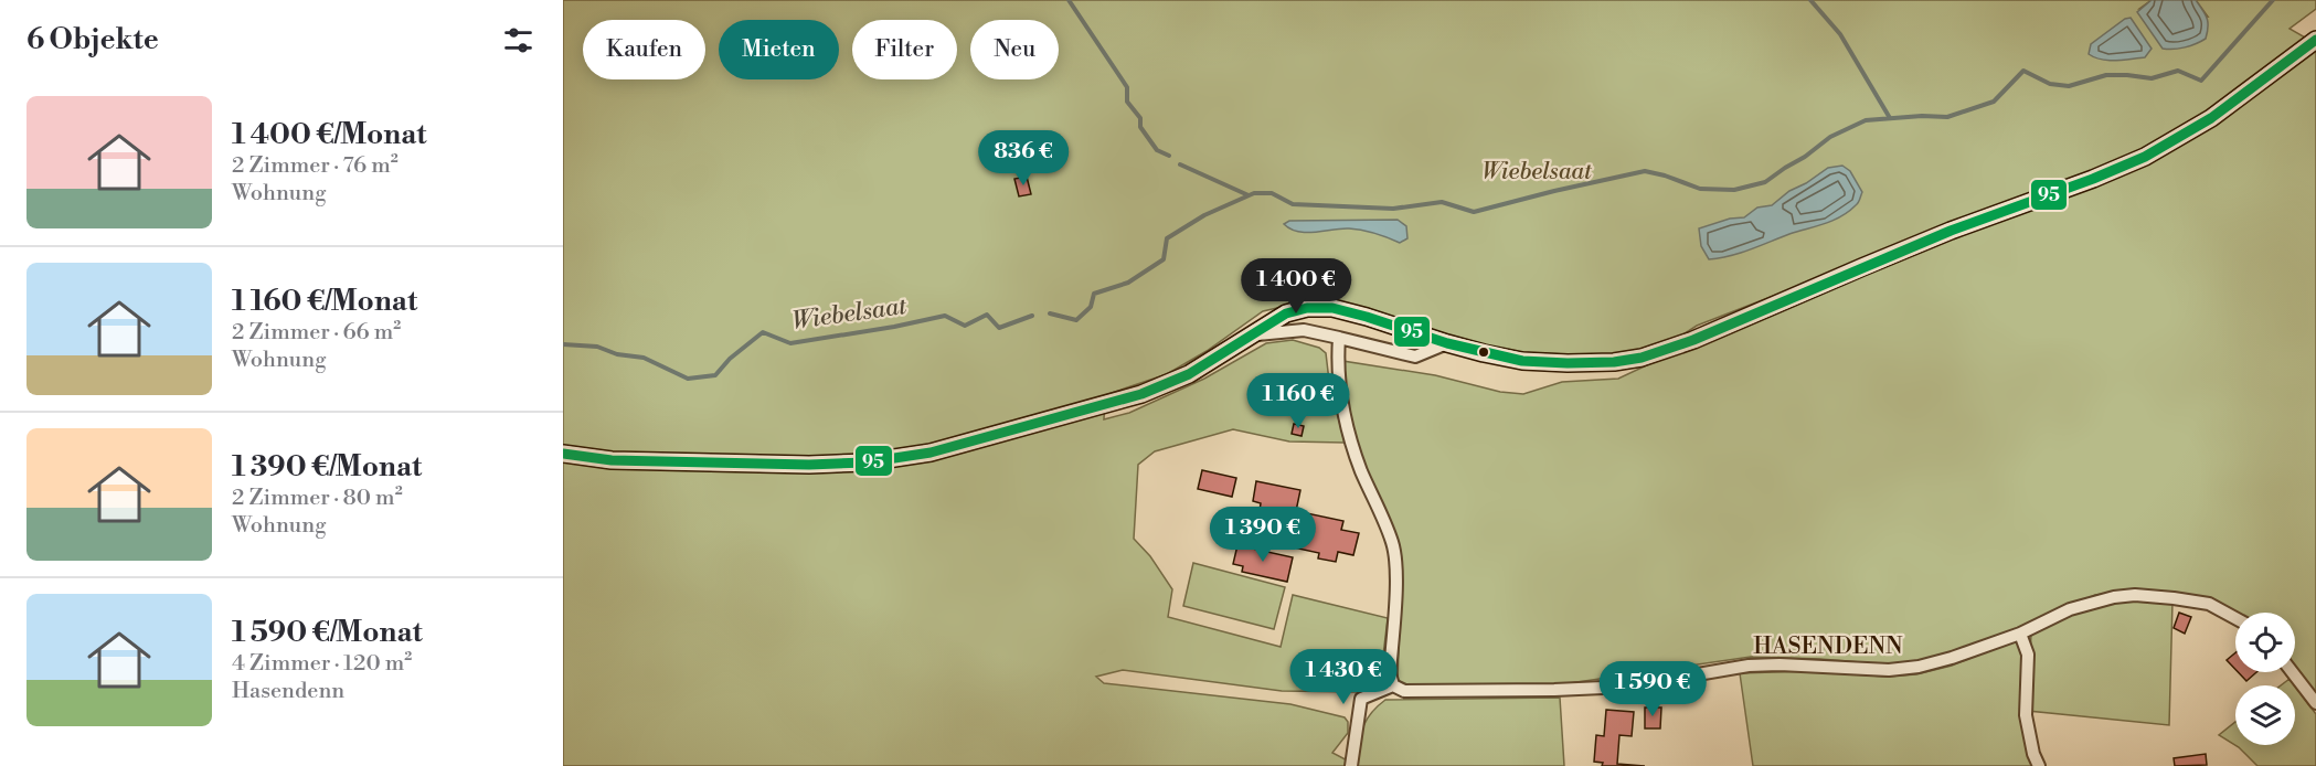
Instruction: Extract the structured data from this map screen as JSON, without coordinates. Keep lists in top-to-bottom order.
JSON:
{
  "streets": {
    "street": ["HASENDENN"]
  },
  "water": ["Wiebelsaat"],
  "parks": ["Wiebelsaat"],
  "lines": ["transit line 95"],
  "page": {
    "heading": "6 Objekte",
    "chip": [
      "Kaufen",
      "Mieten",
      "Filter",
      "Neu"
    ],
    "list": [
      {
        "name": "1 400 €/Monat",
        "note": "2 Zimmer · 76 m² · Wohnung"
      },
      {
        "name": "1 160 €/Monat",
        "note": "2 Zimmer · 66 m² · Wohnung"
      },
      {
        "name": "1 390 €/Monat",
        "note": "2 Zimmer · 80 m² · Wohnung"
      },
      {
        "name": "1 590 €/Monat",
        "note": "4 Zimmer · 120 m² · Hasendenn"
      }
    ],
    "price": [
      "836 €",
      "1 400 €",
      "1 160 €",
      "1 390 €",
      "1 430 €",
      "1 590 €"
    ]
  }
}
